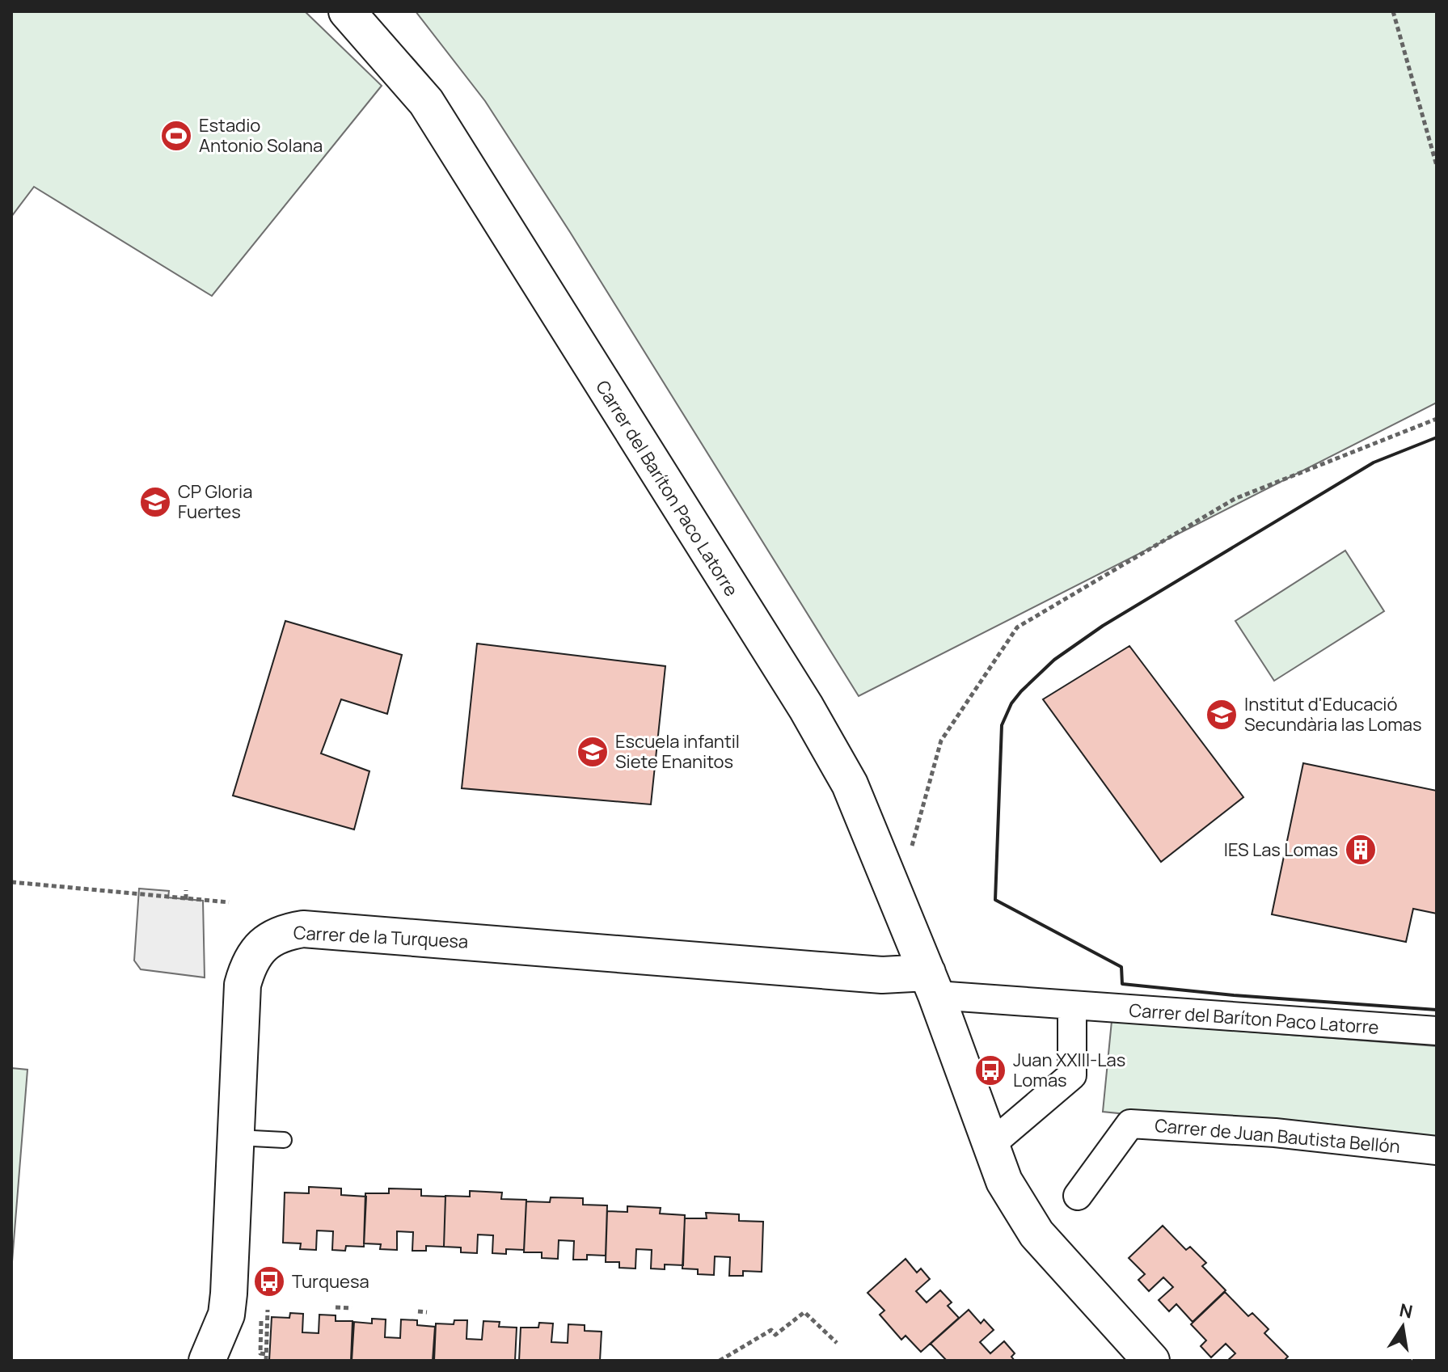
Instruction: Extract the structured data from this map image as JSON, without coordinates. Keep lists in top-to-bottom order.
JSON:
{
  "streets": {
    "street": ["Carrer del Baríton Paco Latorre", "Carrer de la Turquesa", "Carrer de Juan Bautista Bellón"]
  },
  "crossings": [
    ["Carrer del Baríton Paco Latorre", "Carrer de la Turquesa"]
  ],
  "places": {
    "sports": ["Estadio Antonio Solana"],
    "school or university": ["CP Gloria Fuertes", "Institut d'Educació Secundària las Lomas", "Escuela infantil Siete Enanitos"],
    "building": ["IES Las Lomas"],
    "bus stop": ["Juan XXIII-Las Lomas", "Turquesa"]
  },
  "north": "top"
}
